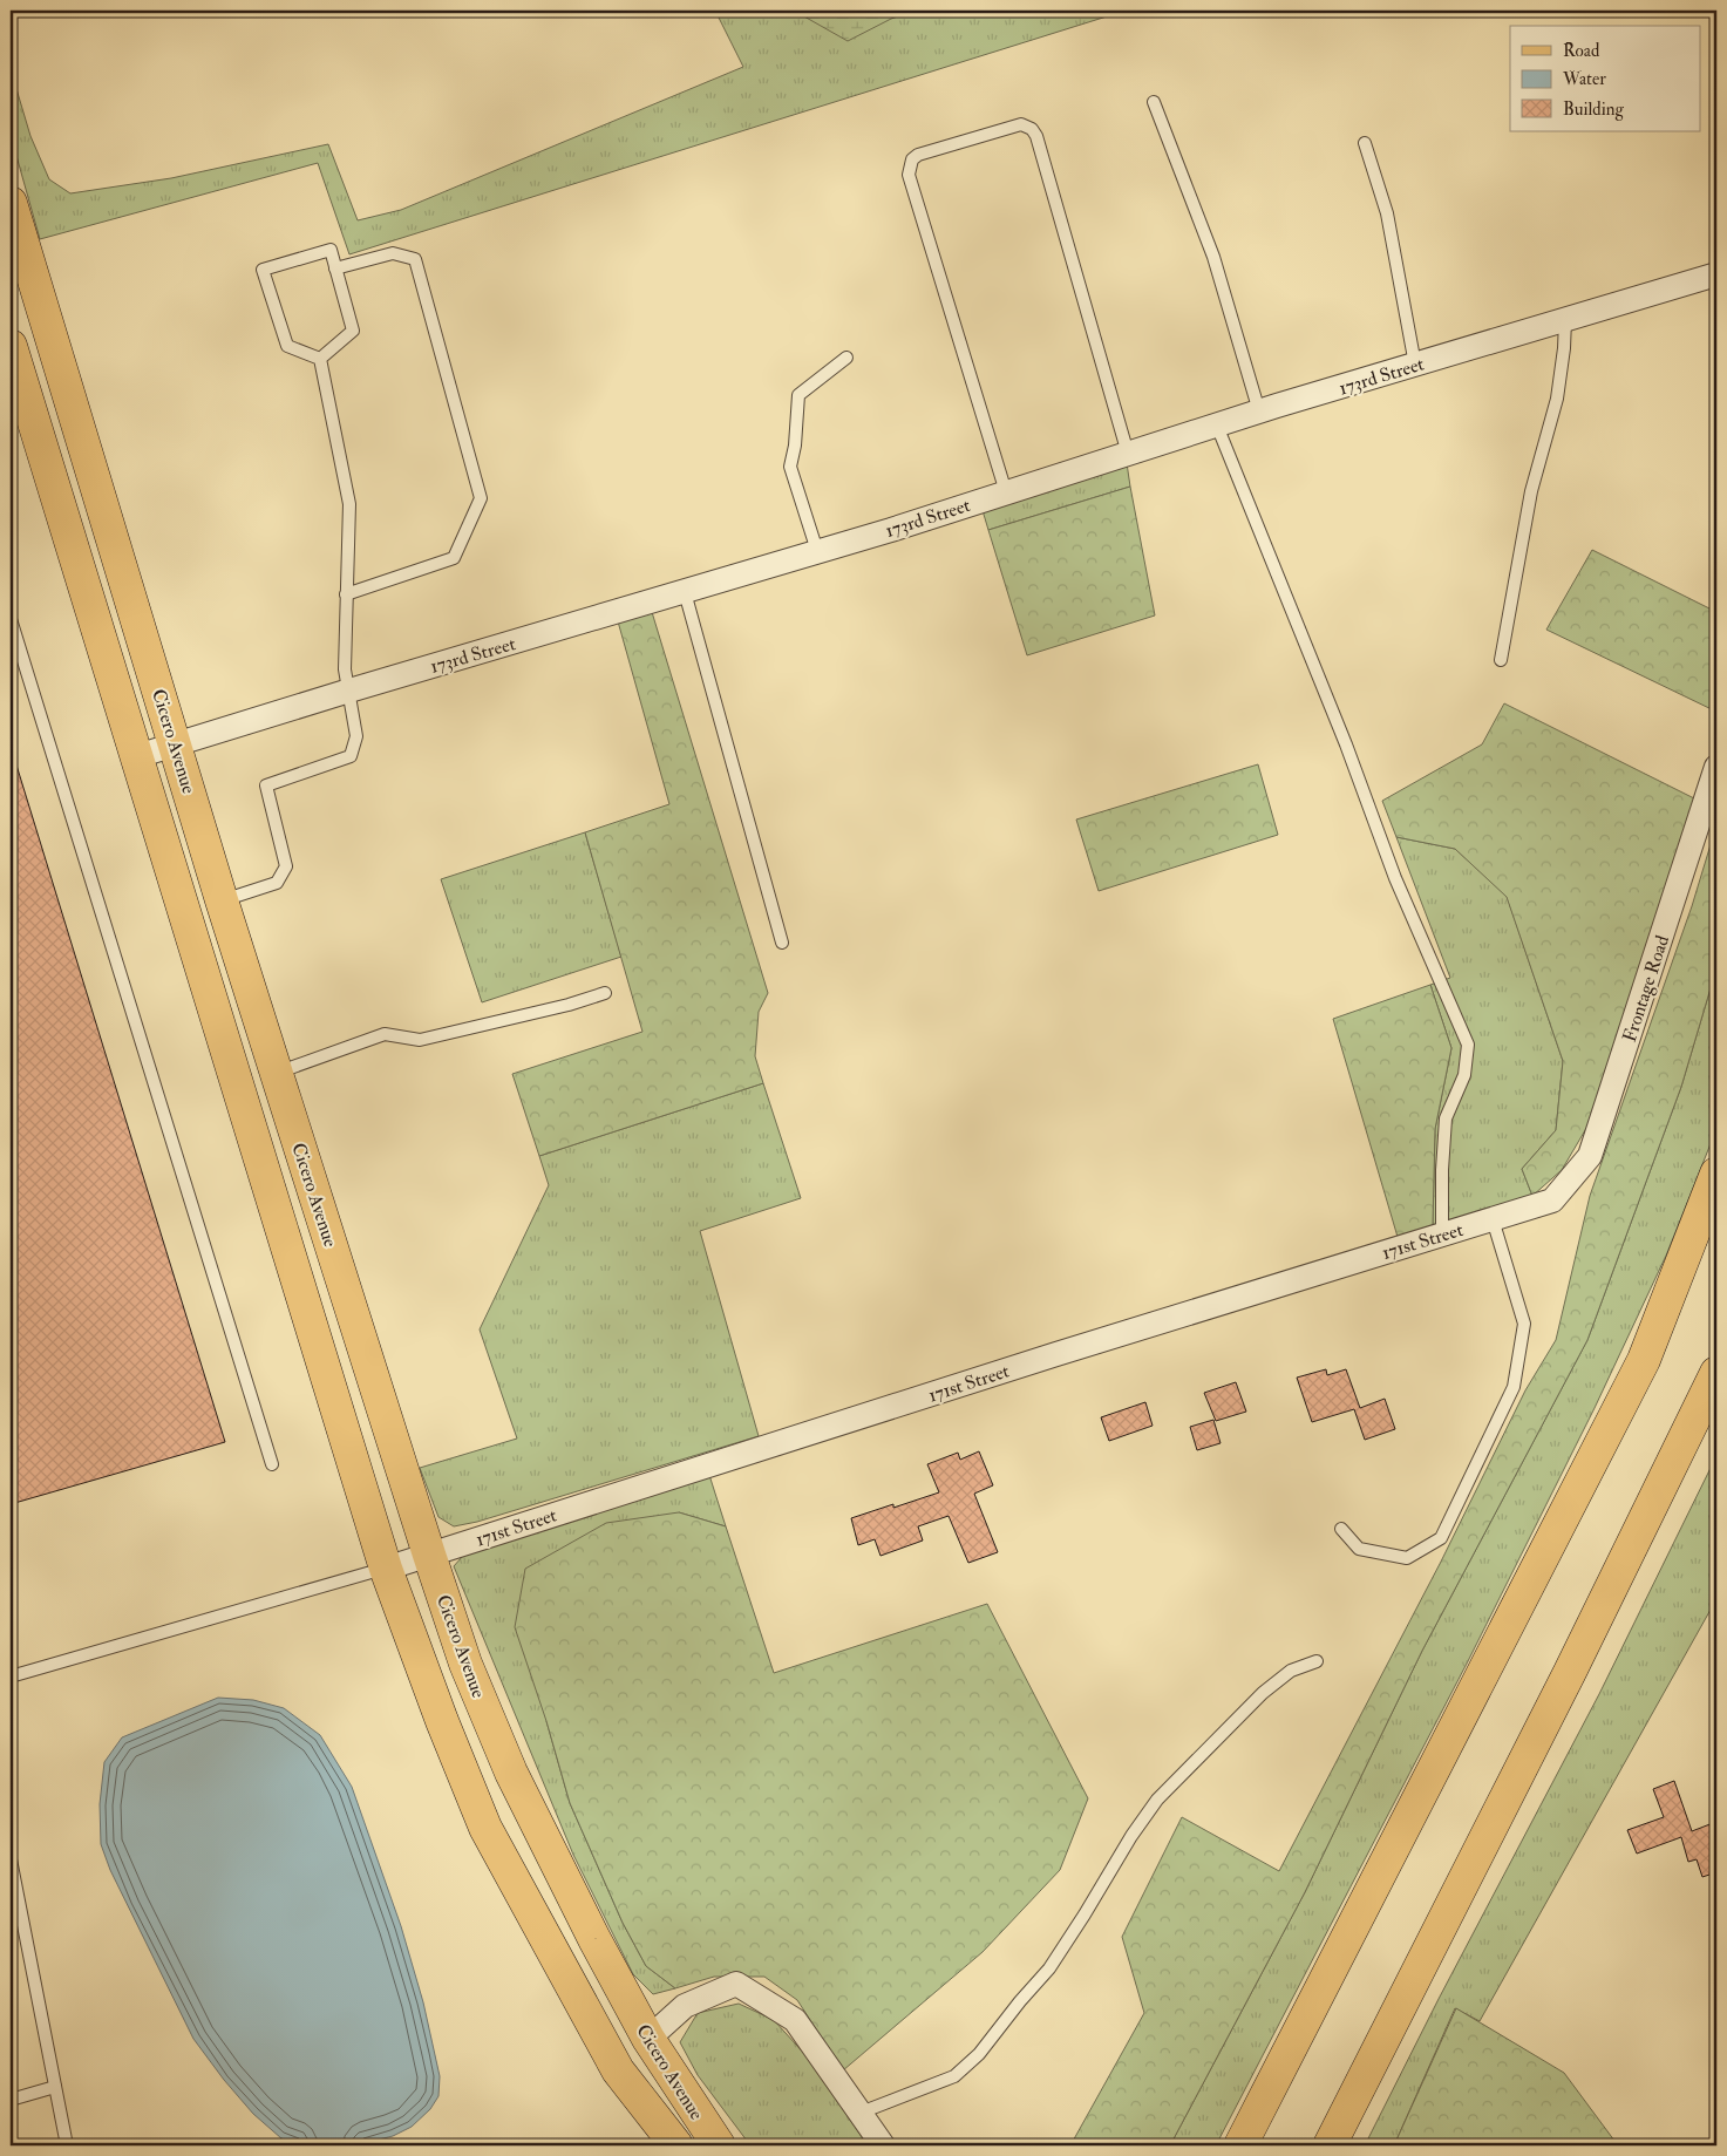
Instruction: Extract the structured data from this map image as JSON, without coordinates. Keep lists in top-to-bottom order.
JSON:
{
  "streets": {
    "main road": ["Cicero Avenue"],
    "street": ["173rd Street", "Frontage Road", "171st Street"]
  },
  "crossings": [
    ["173rd Street", "Cicero Avenue"],
    ["Cicero Avenue", "171st Street"],
    ["Frontage Road", "171st Street"]
  ],
  "legend": ["Road", "Water", "Building"]
}
